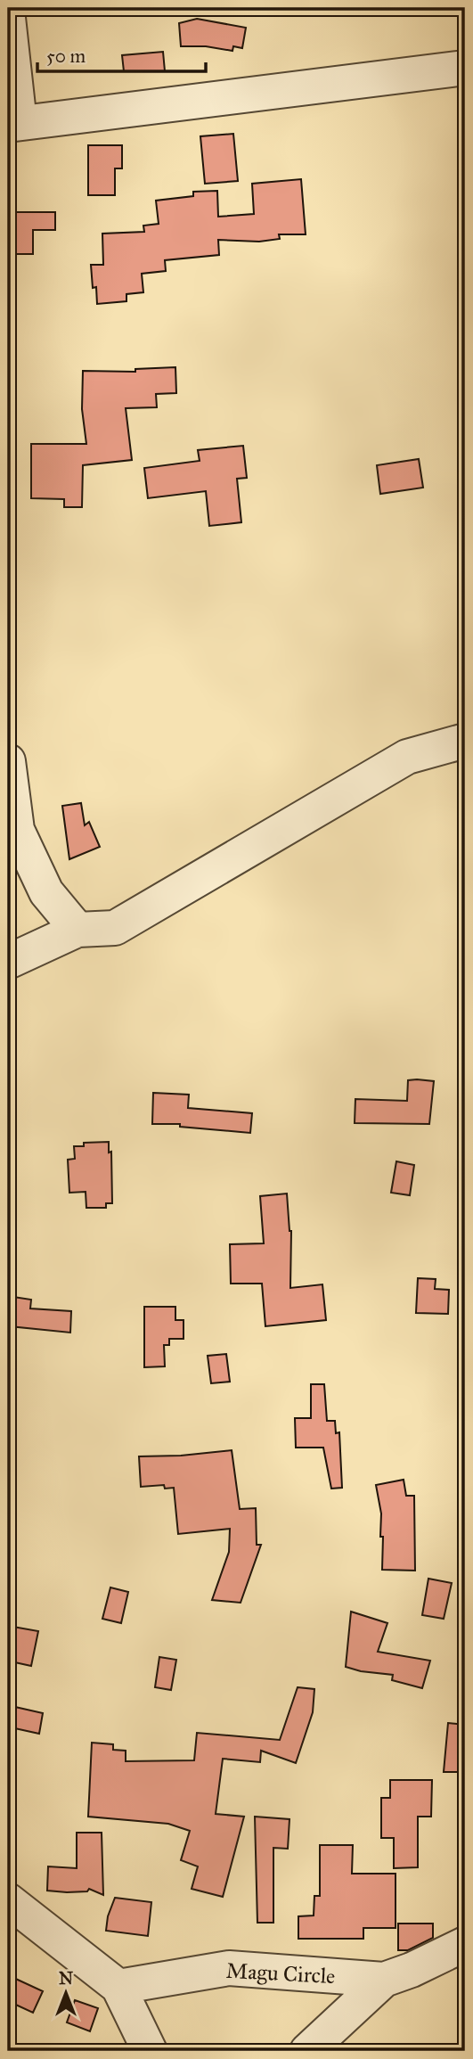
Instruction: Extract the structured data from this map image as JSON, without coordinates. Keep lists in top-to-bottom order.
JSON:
{
  "streets": {
    "street": ["Magu Circle"]
  },
  "scale_bar": "50 m",
  "north": "top"
}
